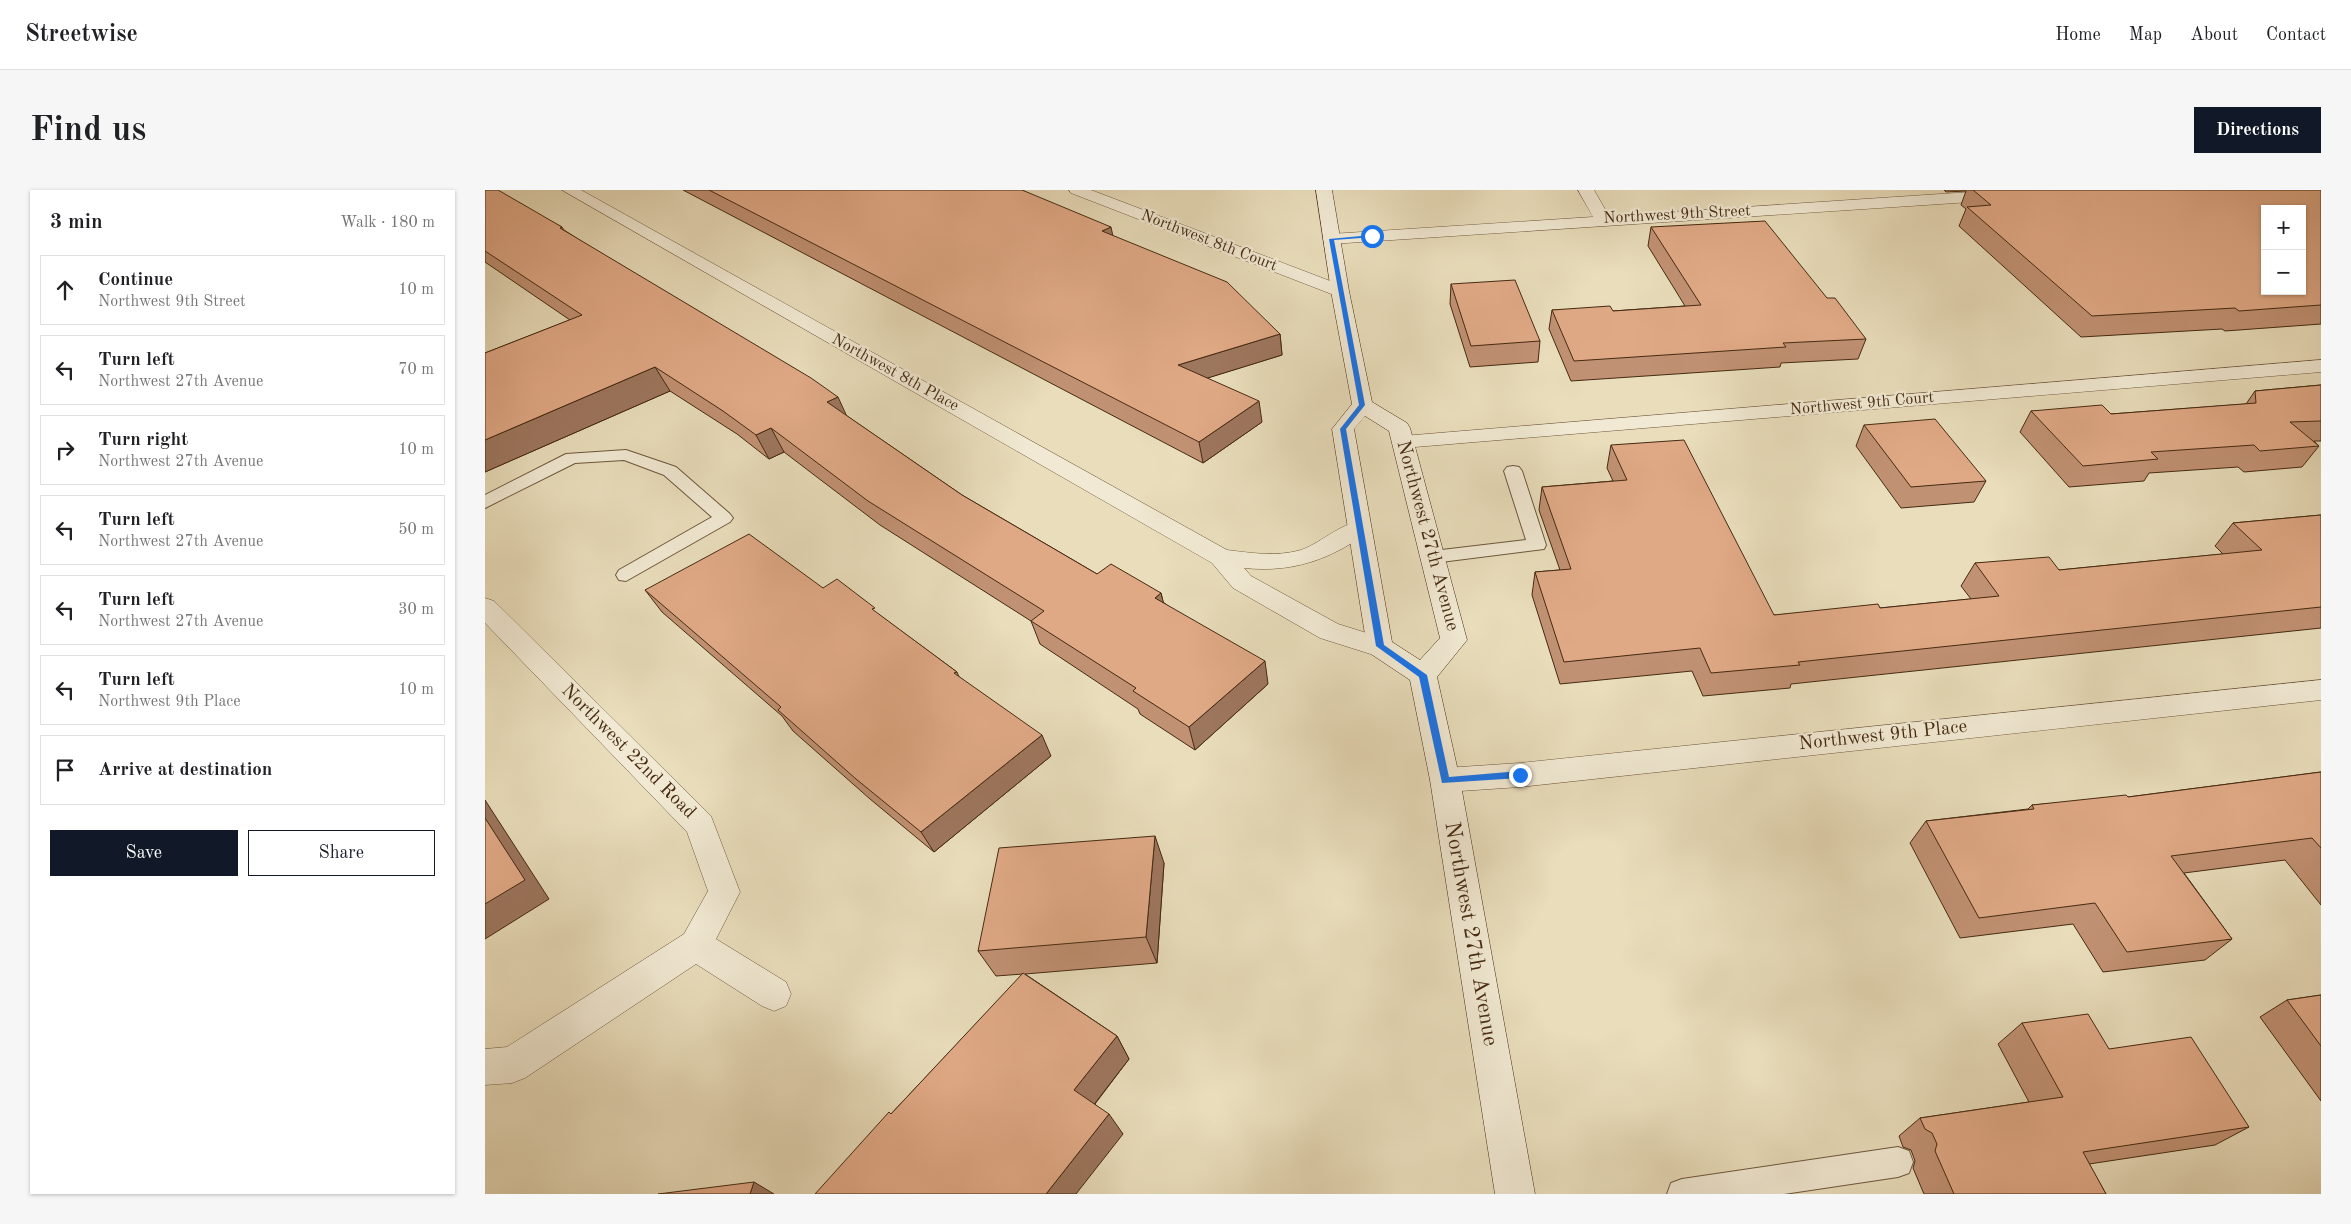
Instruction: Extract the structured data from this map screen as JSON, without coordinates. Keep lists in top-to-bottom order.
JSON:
{
  "streets": {
    "street": [
      "Northwest 9th Street",
      "Northwest 8th Court",
      "Northwest 8th Place",
      "Northwest 9th Court",
      "Northwest 27th Avenue",
      "Northwest 9th Place",
      "Northwest 22nd Road"
    ]
  },
  "crossings": [
    ["Northwest 9th Court", "Northwest 27th Avenue"],
    ["Northwest 27th Avenue", "Northwest 9th Place"]
  ],
  "page": {
    "header": "Streetwise",
    "nav": [
      "Home",
      "Map",
      "About",
      "Contact"
    ],
    "buttons": [
      "Directions",
      ["Save", "Share"]
    ],
    "title": "Find us",
    "heading": ["3 min", "Walk · 180 m"],
    "map_buttons": ["+", "−"],
    "list": [
      ["Continue", "Northwest 9th Street", "10 m"],
      ["Turn left", "Northwest 27th Avenue", "70 m"],
      ["Turn right", "Northwest 27th Avenue", "10 m"],
      ["Turn left", "Northwest 27th Avenue", "50 m"],
      ["Turn left", "Northwest 27th Avenue", "30 m"],
      ["Turn left", "Northwest 9th Place", "10 m"],
      "Arrive at destination"
    ]
  }
}
